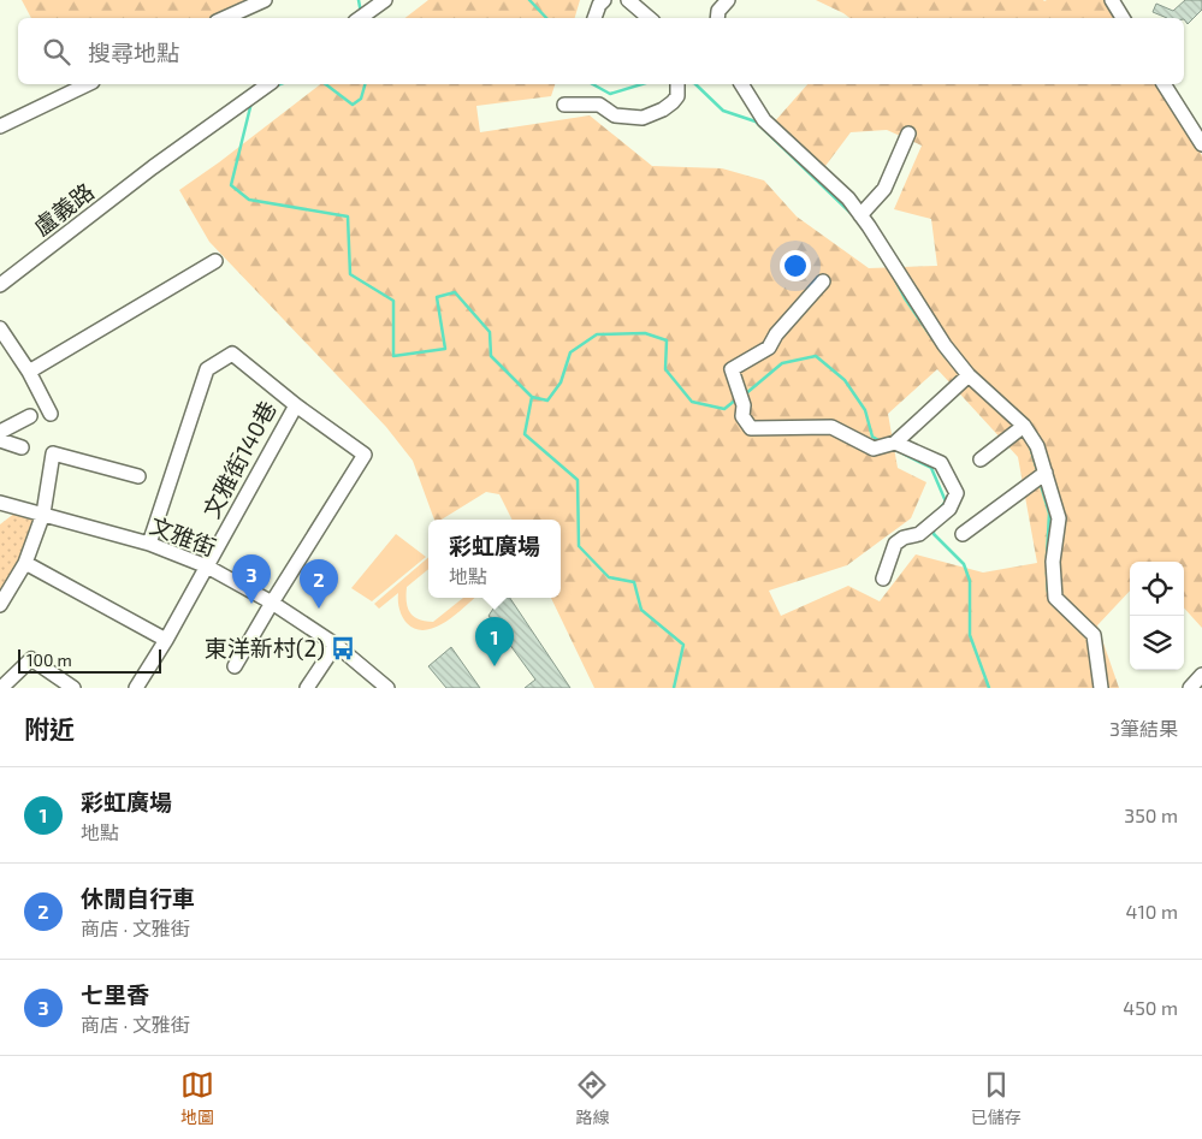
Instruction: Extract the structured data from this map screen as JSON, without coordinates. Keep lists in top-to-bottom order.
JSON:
{
  "streets": {
    "street": ["盧義路", "文雅街140巷", "文雅街"]
  },
  "crossings": [
    ["文雅街140巷", "文雅街"]
  ],
  "places": {
    "bus stop": ["東洋新村(2)"]
  },
  "scale_bar": "100 m",
  "page": {
    "search": "搜尋地點",
    "popup": ["彩虹廣場", "地點"],
    "pins": ["3", "2", "1"],
    "scale": "100 m",
    "heading": ["附近", "3筆結果"],
    "list": [
      {
        "mark": "1",
        "name": "彩虹廣場",
        "note": "地點",
        "value": "350 m"
      },
      {
        "mark": "2",
        "name": "休閒自行車",
        "note": "商店 · 文雅街",
        "value": "410 m"
      },
      {
        "mark": "3",
        "name": "七里香",
        "note": "商店 · 文雅街",
        "value": "450 m"
      }
    ],
    "nav": ["地圖", "路線", "已儲存"]
  }
}
